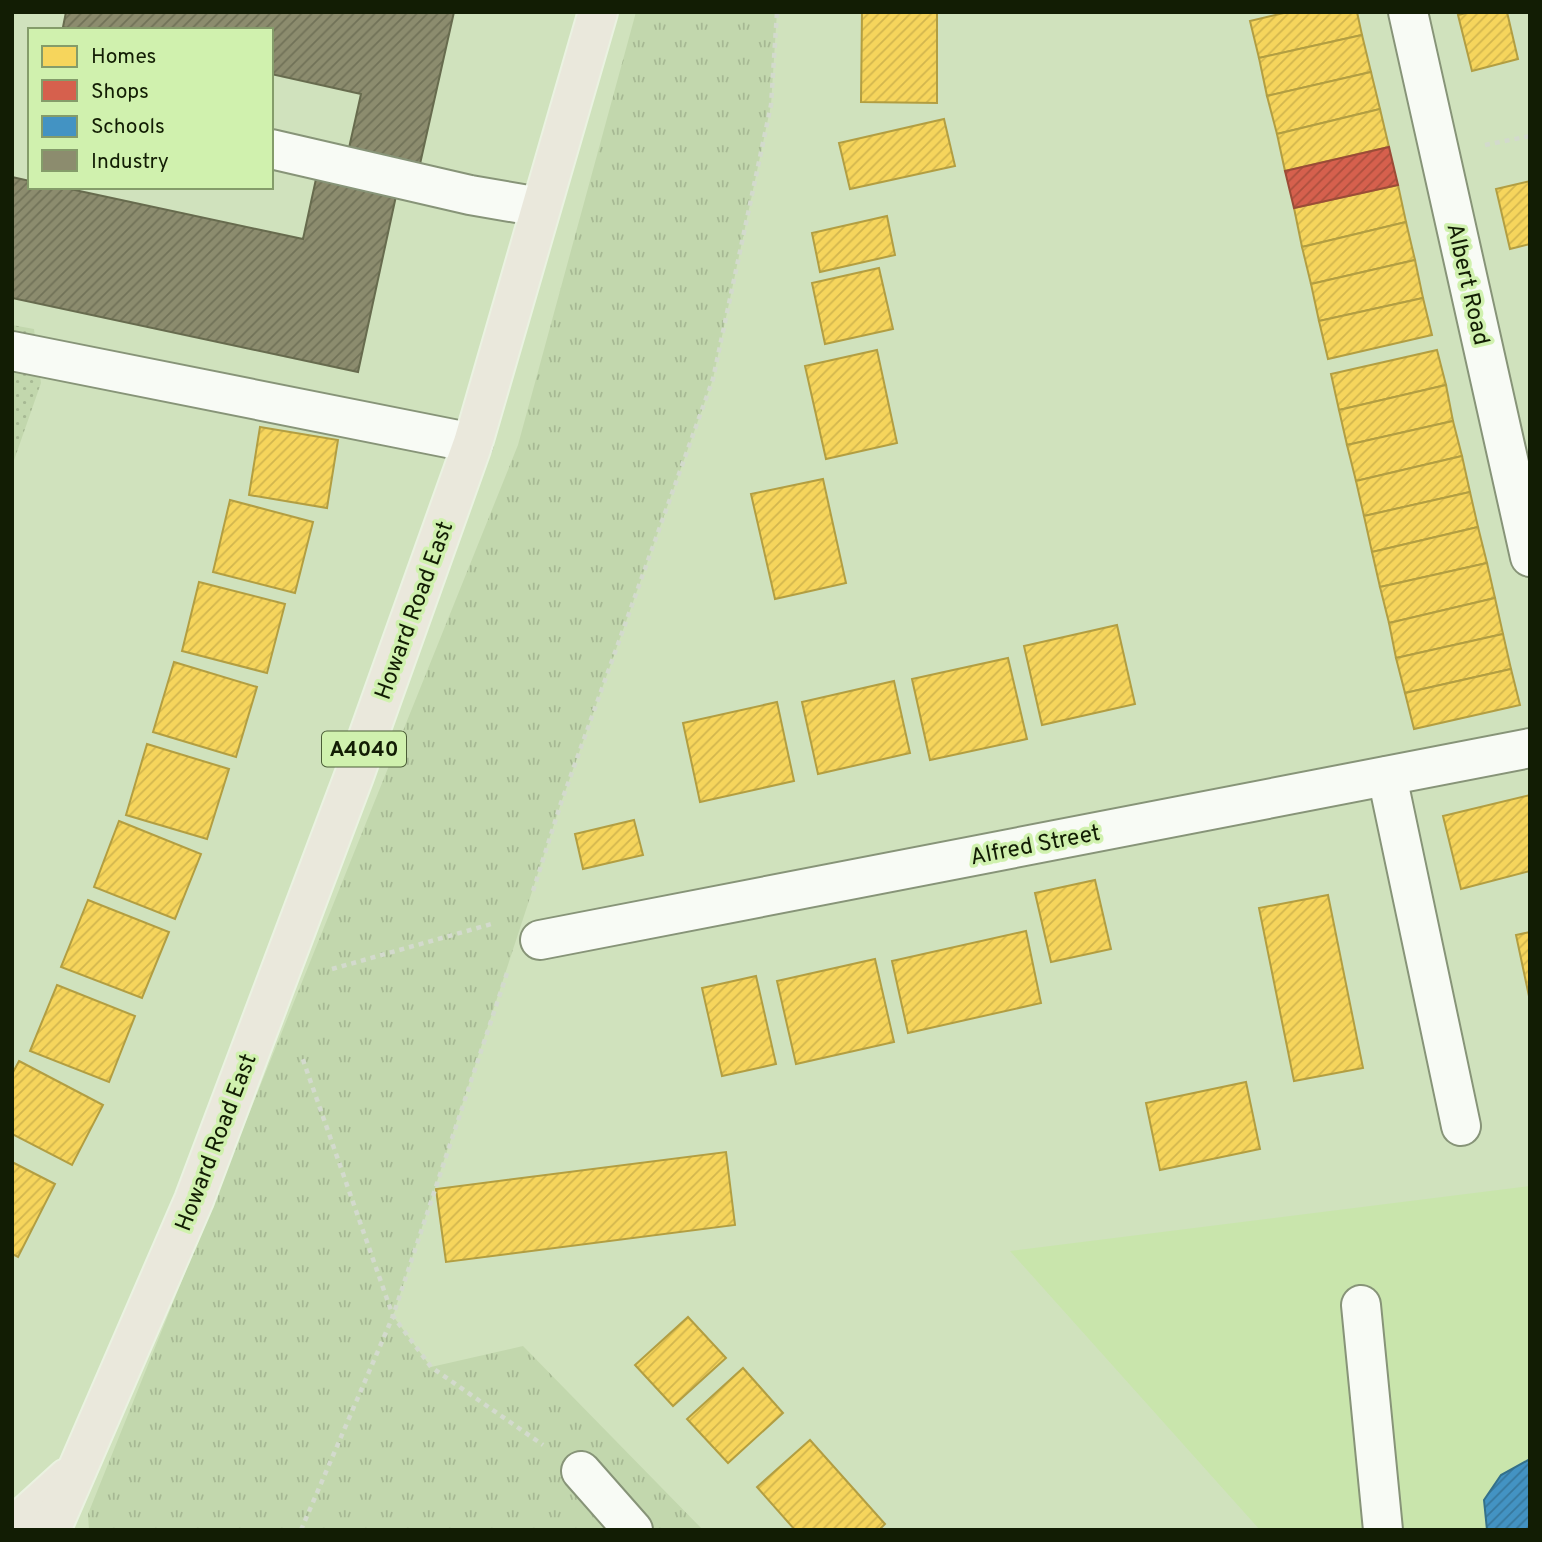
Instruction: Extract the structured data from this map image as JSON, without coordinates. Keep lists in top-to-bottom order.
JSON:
{
  "streets": {
    "main road": ["Howard Road East", "A4040"],
    "street": ["Albert Road", "Alfred Street"]
  },
  "legend": [
    "Homes",
    "Shops",
    "Schools",
    "Industry"
  ]
}
